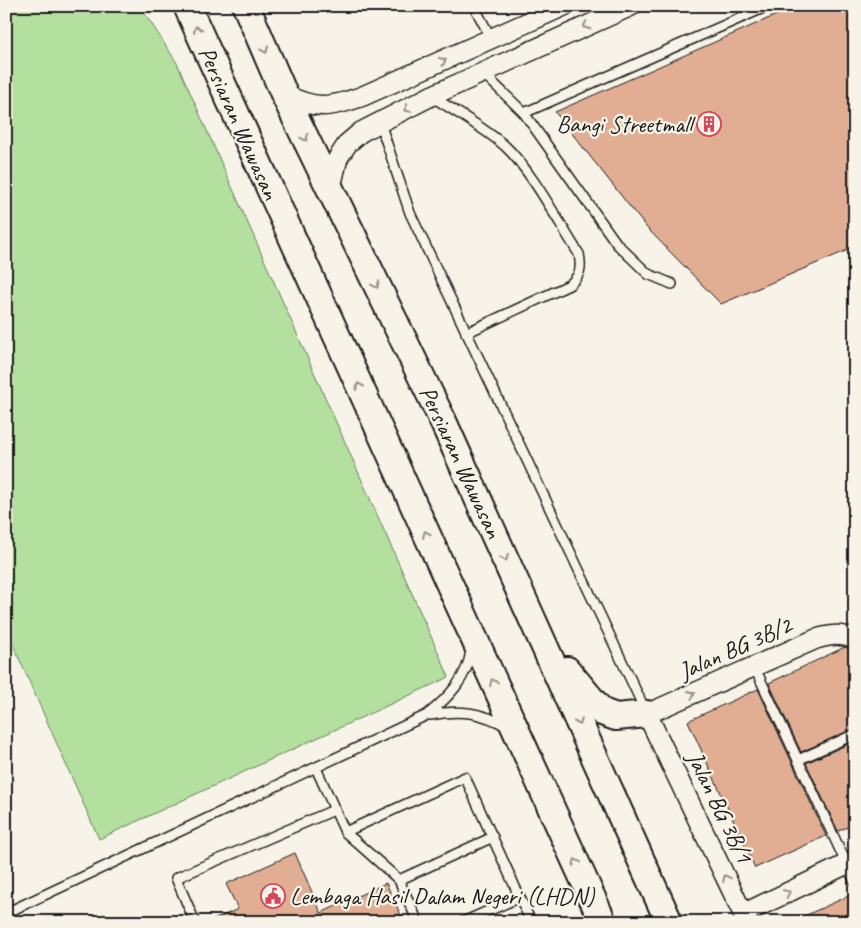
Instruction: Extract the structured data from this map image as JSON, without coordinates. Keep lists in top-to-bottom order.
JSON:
{
  "streets": {
    "main road": ["Persiaran Wawasan"],
    "street": ["Jalan BG 3B/2", "Jalan BG 3B/1"]
  },
  "crossings": [
    ["Jalan BG 3B/2", "Jalan BG 3B/1"]
  ],
  "one_way": ["Jalan BG 3B/2", "Jalan BG 3B/1"],
  "places": {
    "building": ["Bangi Streetmall"],
    "public building": ["Lembaga Hasil Dalam Negeri (LHDN)"]
  }
}
